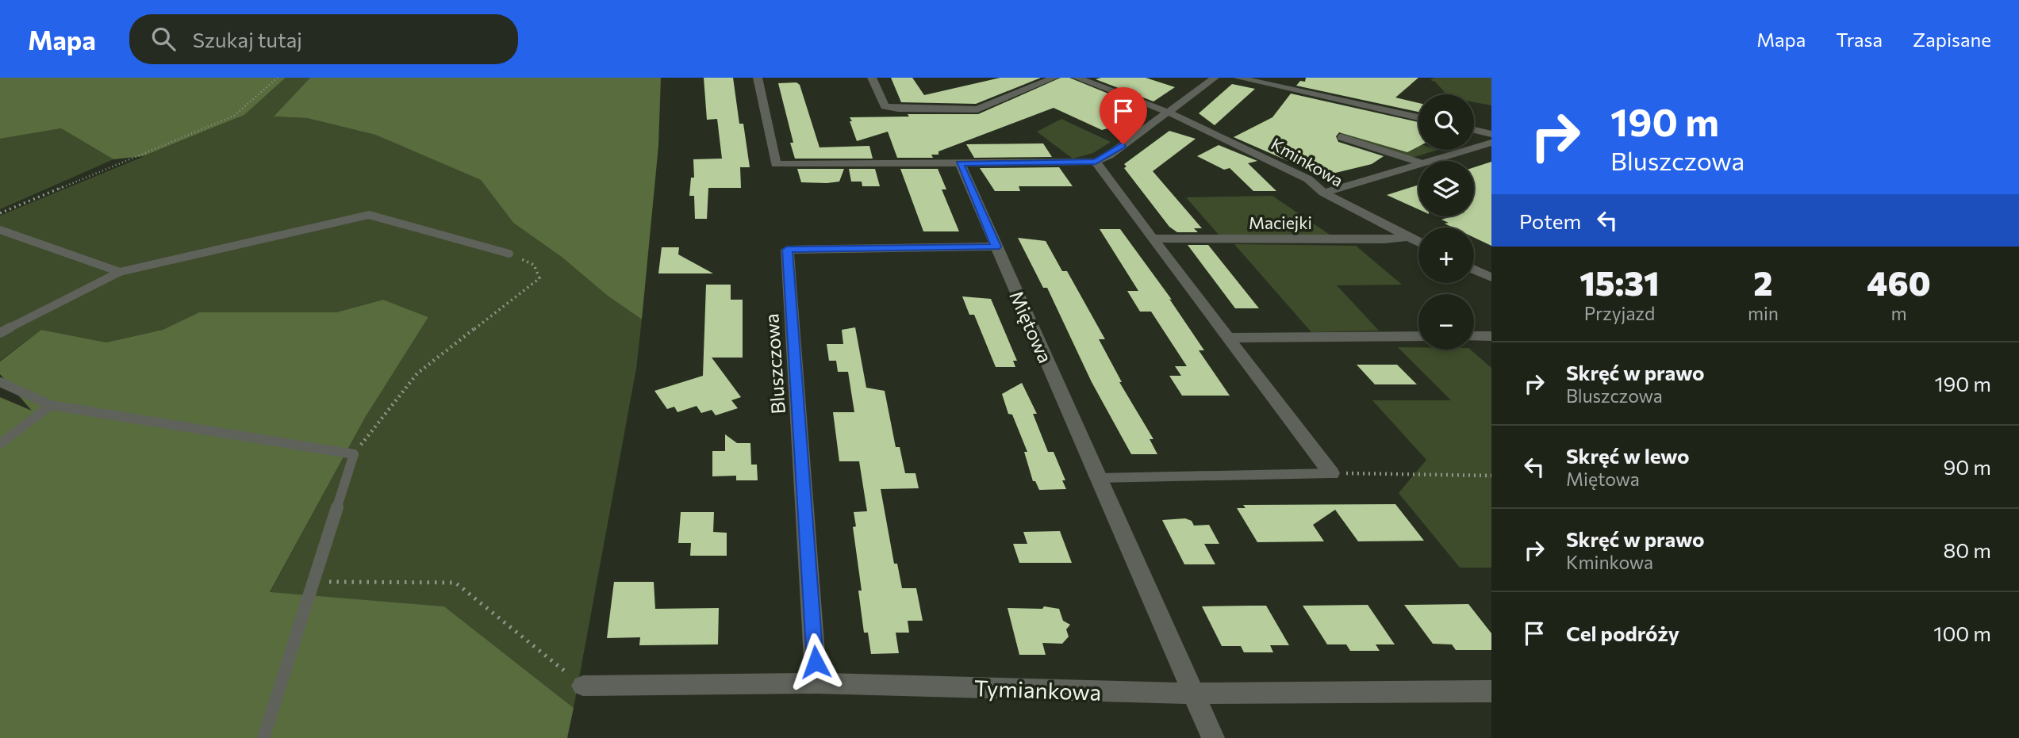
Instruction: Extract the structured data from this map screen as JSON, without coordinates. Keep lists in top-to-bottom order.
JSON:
{
  "streets": {
    "street": [
      "Kminkowa",
      "Maciejki",
      "Miętowa",
      "Bluszczowa",
      "Tymiankowa"
    ]
  },
  "crossings": [
    ["Kminkowa", "Maciejki"],
    ["Miętowa", "Bluszczowa"],
    ["Miętowa", "Tymiankowa"],
    ["Bluszczowa", "Tymiankowa"]
  ],
  "page": {
    "header": "Mapa",
    "search": "Szukaj tutaj",
    "nav": ["Mapa", "Trasa", "Zapisane"],
    "turn": ["190 m", "Bluszczowa"],
    "map_buttons": ["+", "−"],
    "then": "Potem",
    "eta": [
      "15:31",
      "Przyjazd",
      "2",
      "min",
      "460",
      "m"
    ],
    "list": [
      {
        "name": "Skręć w prawo",
        "note": "Bluszczowa",
        "value": "190 m"
      },
      {
        "name": "Skręć w lewo",
        "note": "Miętowa",
        "value": "90 m"
      },
      {
        "name": "Skręć w prawo",
        "note": "Kminkowa",
        "value": "80 m"
      },
      {
        "name": "Cel podróży",
        "value": "100 m"
      }
    ]
  }
}
